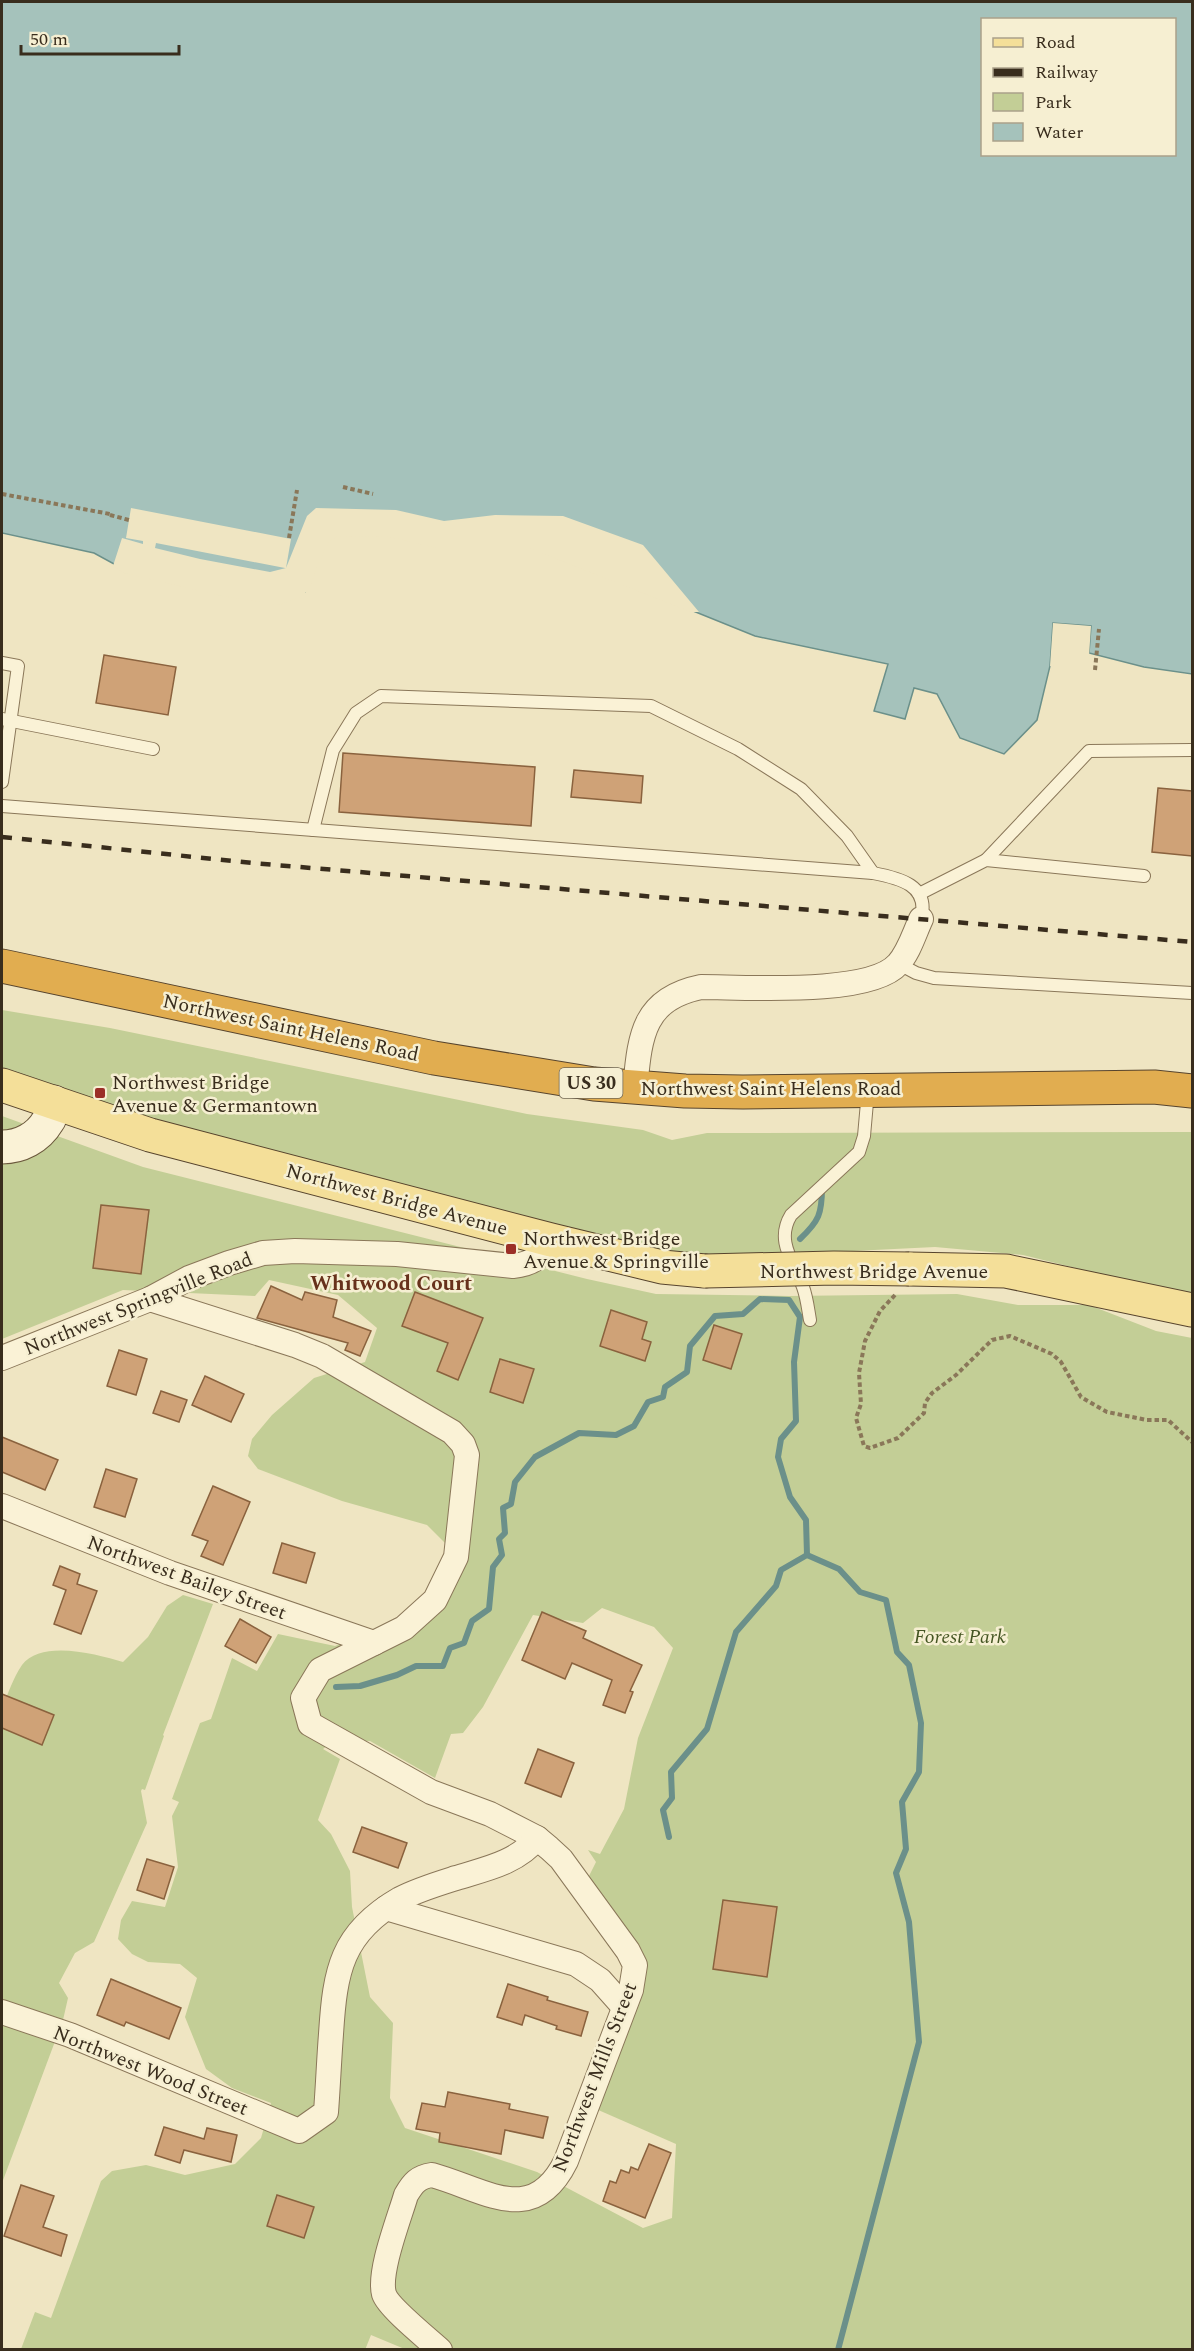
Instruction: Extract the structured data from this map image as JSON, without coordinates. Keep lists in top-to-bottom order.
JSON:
{
  "streets": {
    "highway": ["Northwest Saint Helens Road", "US 30"],
    "main road": ["Northwest Bridge Avenue"],
    "street": [
      "Northwest Springville Road",
      "Northwest Bailey Street",
      "Northwest Wood Street",
      "Northwest Mills Street"
    ]
  },
  "crossings": [
    ["Northwest Bridge Avenue", "Northwest Springville Road"],
    ["Northwest Springville Road", "Northwest Mills Street"],
    ["Northwest Bailey Street", "Northwest Mills Street"]
  ],
  "districts": ["Whitwood Court"],
  "parks": ["Forest Park"],
  "places": {
    "transit": ["Northwest Bridge Avenue & Germantown", "Northwest Bridge Avenue & Springville"]
  },
  "legend": [
    "Road",
    "Railway",
    "Park",
    "Water"
  ],
  "scale_bar": "50 m"
}
